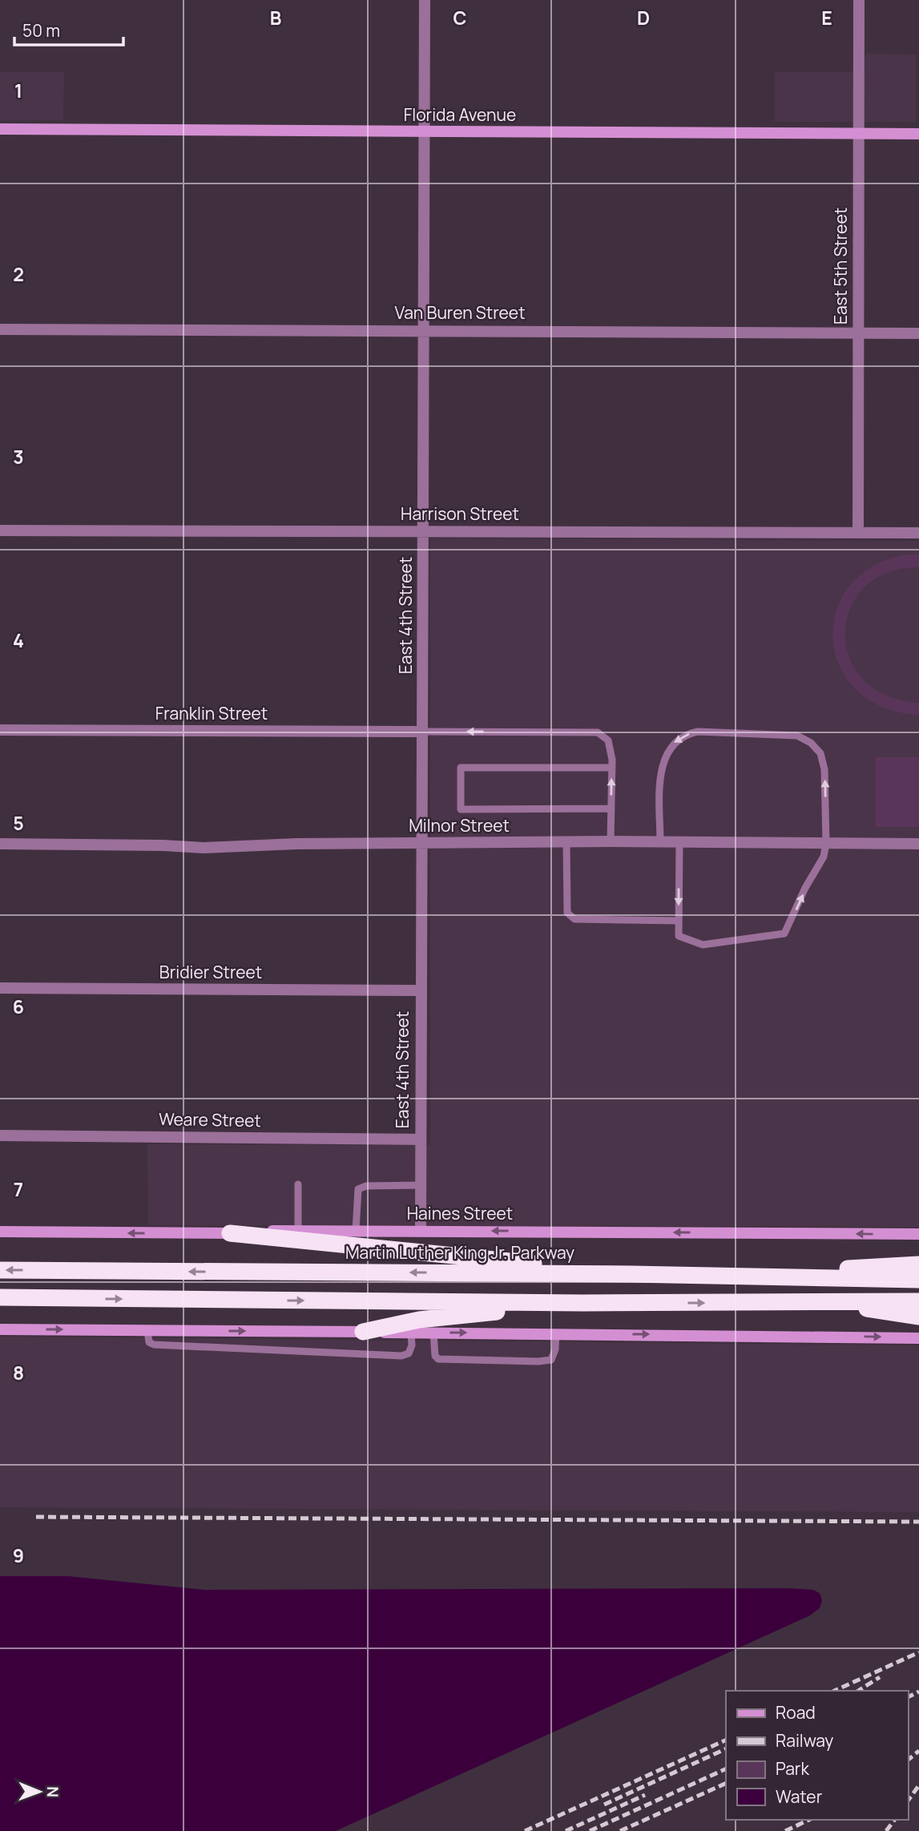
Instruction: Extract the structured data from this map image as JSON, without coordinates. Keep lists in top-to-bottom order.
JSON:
{
  "streets": {
    "highway": ["Martin Luther King Jr. Parkway"],
    "street": [
      "Florida Avenue",
      "East 5th Street",
      "Van Buren Street",
      "Harrison Street",
      "East 4th Street",
      "Franklin Street",
      "Milnor Street",
      "Bridier Street",
      "Weare Street",
      "Haines Street"
    ]
  },
  "crossings": [
    ["Florida Avenue", "East 5th Street"],
    ["Florida Avenue", "East 4th Street"],
    ["East 5th Street", "Van Buren Street"],
    ["East 5th Street", "Harrison Street"],
    ["Van Buren Street", "East 4th Street"],
    ["Harrison Street", "East 4th Street"],
    ["East 4th Street", "Franklin Street"],
    ["East 4th Street", "Milnor Street"],
    ["East 4th Street", "Bridier Street"],
    ["East 4th Street", "Weare Street"],
    ["East 4th Street", "Haines Street"]
  ],
  "legend": [
    "Road",
    "Railway",
    "Park",
    "Water"
  ],
  "scale_bar": "50 m",
  "north": "right",
  "grid": {
    "columns": [
      "B",
      "C",
      "D",
      "E"
    ],
    "rows": [
      "1",
      "2",
      "3",
      "4",
      "5",
      "6",
      "7",
      "8",
      "9"
    ]
  }
}
